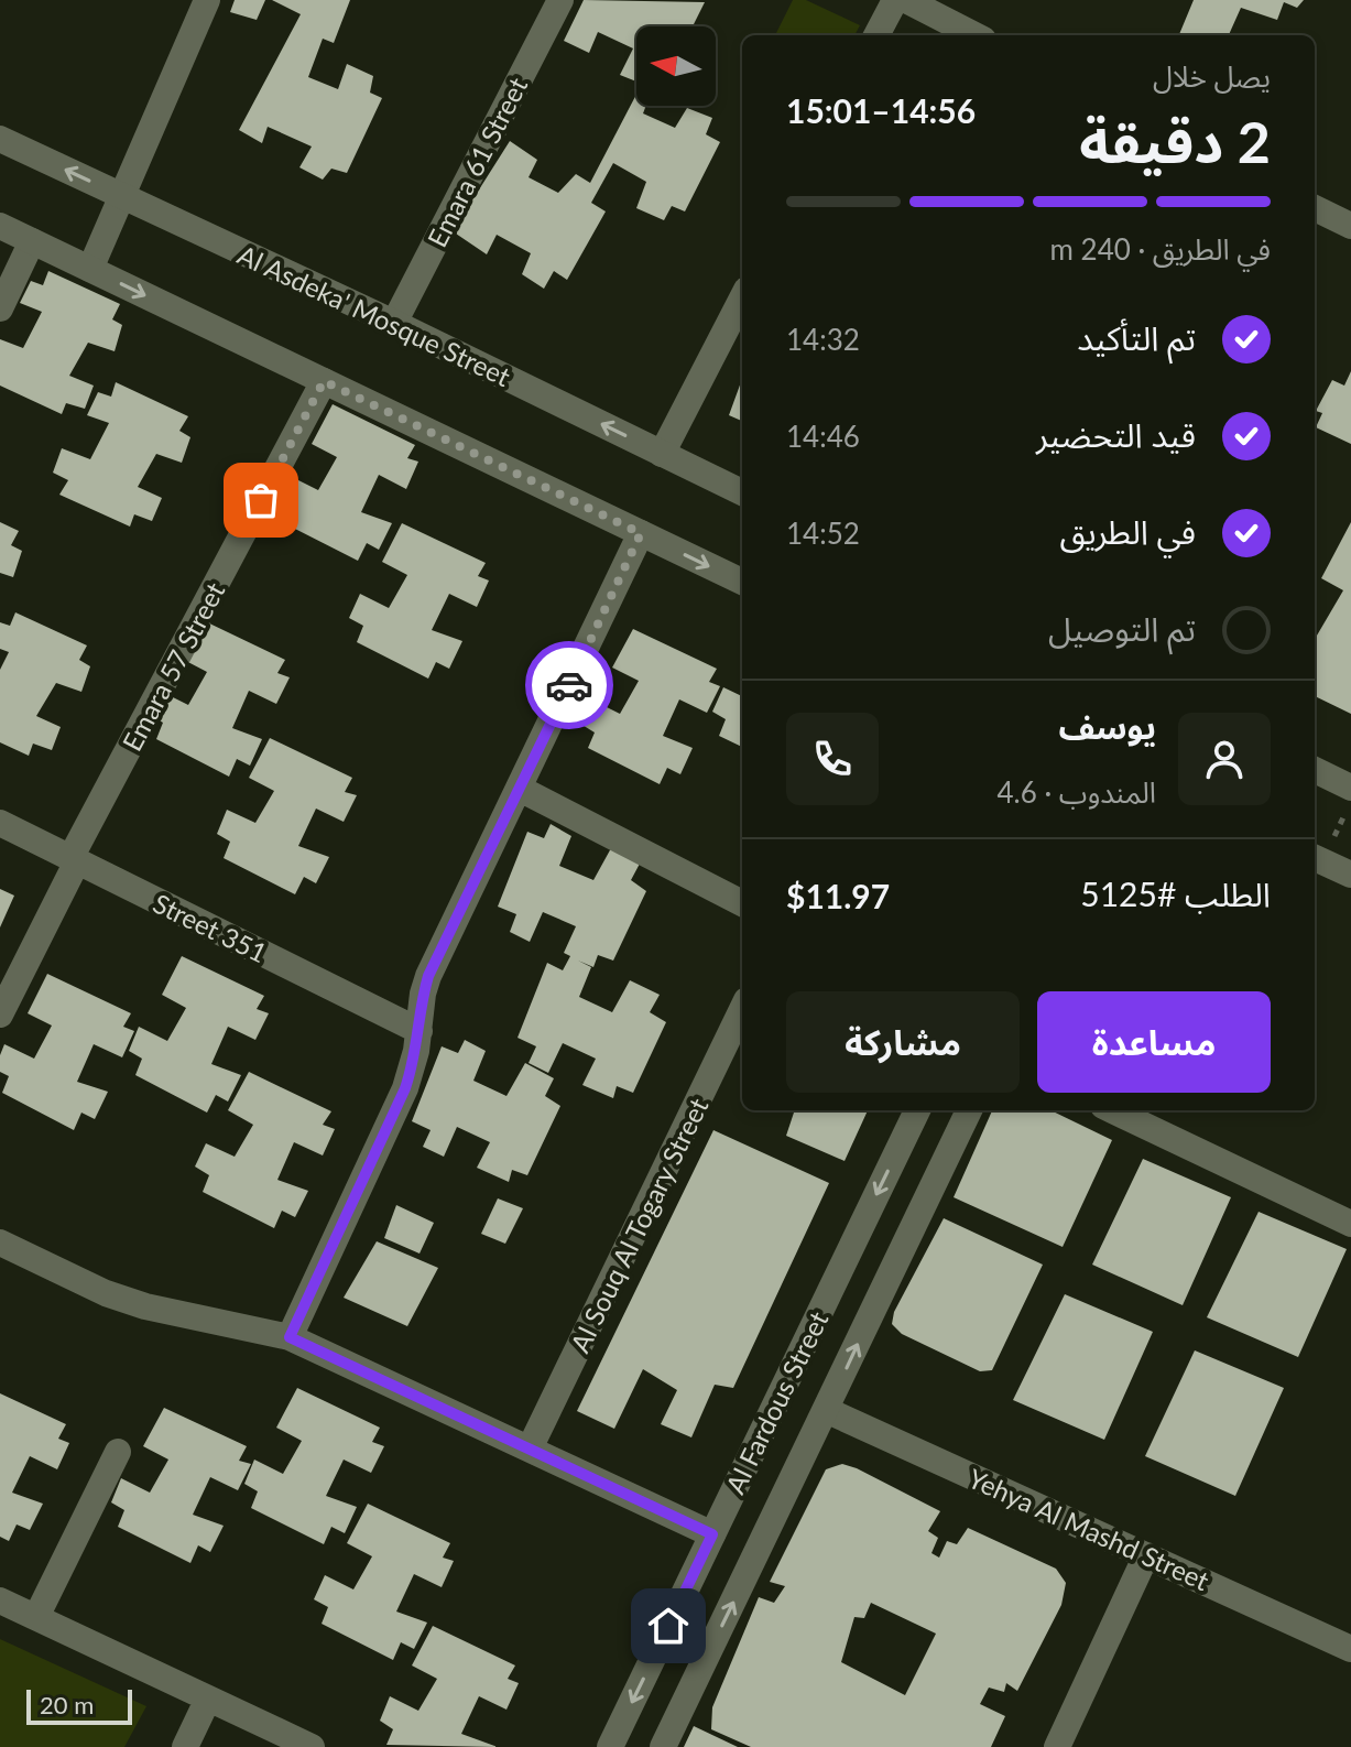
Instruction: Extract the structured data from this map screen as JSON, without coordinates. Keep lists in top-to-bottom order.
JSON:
{
  "streets": {
    "street": [
      "Emara 61 Street",
      "Al Asdeka' Mosque Street",
      "Emara 57 Street",
      "Street 351",
      "Al Souq Al Togary Street",
      "Al Fardous Street",
      "Yehya Al Mashd Street"
    ]
  },
  "crossings": [
    ["Emara 61 Street", "Al Asdeka' Mosque Street"],
    ["Emara 57 Street", "Street 351"],
    ["Al Fardous Street", "Yehya Al Mashd Street"]
  ],
  "scale_bar": "20 m",
  "north": "left",
  "page": {
    "heading": ["2 دقيقة", "يصل خلال", "14:56–15:01"],
    "panel": [
      "يوسف",
      "المندوب · 4.6",
      "الطلب #5125",
      "$11.97"
    ],
    "bar": "في الطريق · 240 m",
    "list": [
      ["تم التأكيد", "14:32"],
      ["قيد التحضير", "14:46"],
      ["في الطريق", "14:52"],
      "تم التوصيل"
    ],
    "buttons": ["مساعدة", "مشاركة"],
    "scale": "20 m"
  }
}
